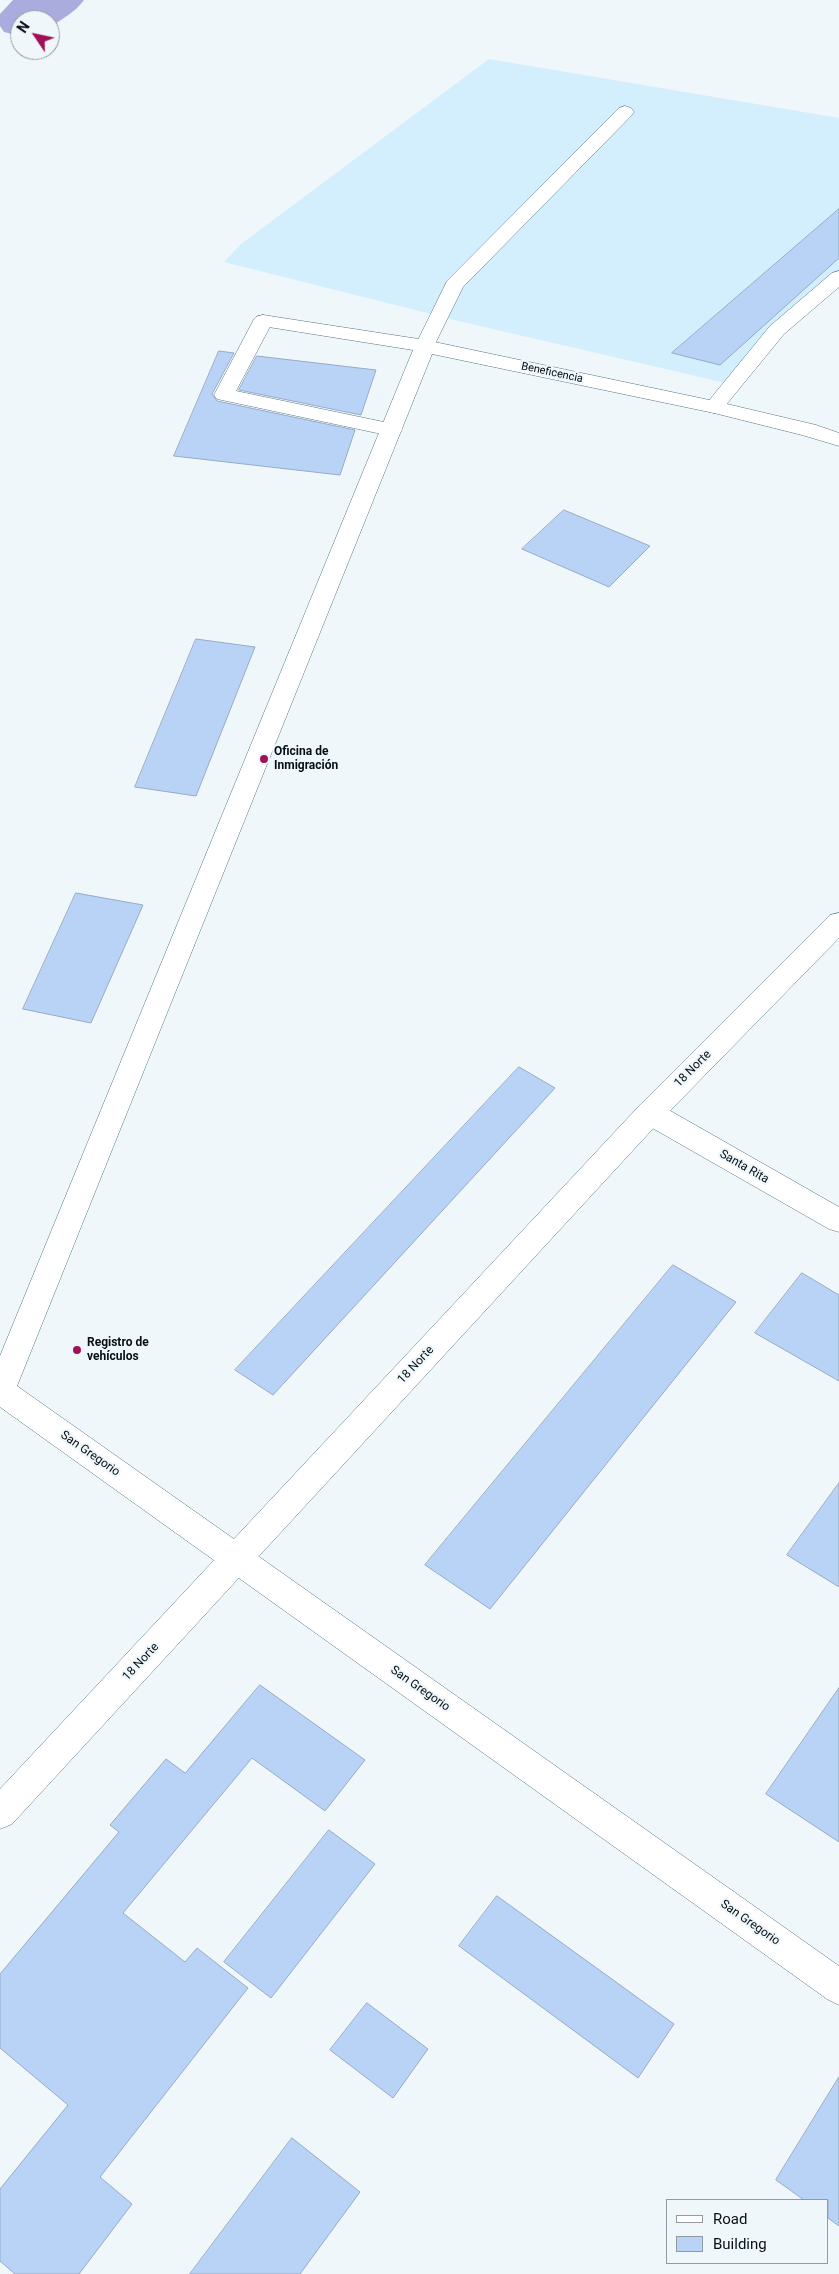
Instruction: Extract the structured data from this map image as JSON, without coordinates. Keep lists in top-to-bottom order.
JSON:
{
  "streets": {
    "street": [
      "Beneficencia",
      "18 Norte",
      "Santa Rita",
      "San Gregorio"
    ]
  },
  "crossings": [
    ["18 Norte", "Santa Rita"],
    ["18 Norte", "San Gregorio"]
  ],
  "places": ["Oficina de Inmigración", "Registro de vehículos"],
  "legend": ["Road", "Building"],
  "north": "top left"
}
